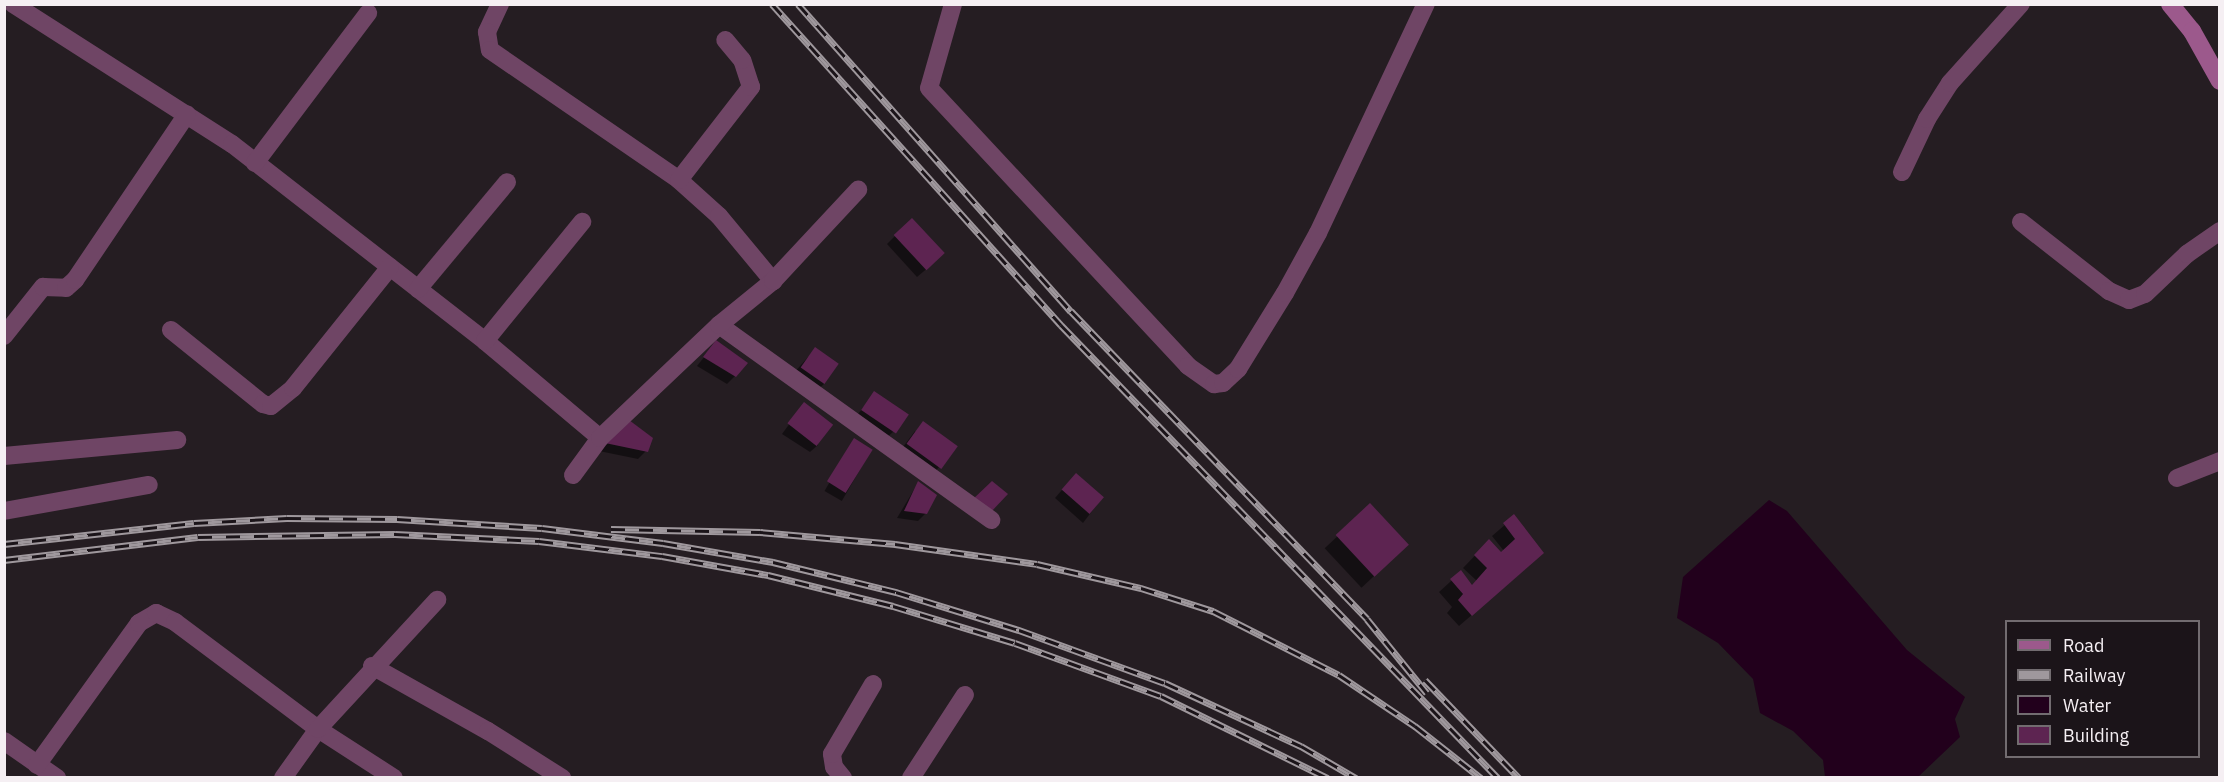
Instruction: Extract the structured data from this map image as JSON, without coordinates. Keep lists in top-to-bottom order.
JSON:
{
  "legend": [
    "Road",
    "Railway",
    "Water",
    "Building"
  ]
}
